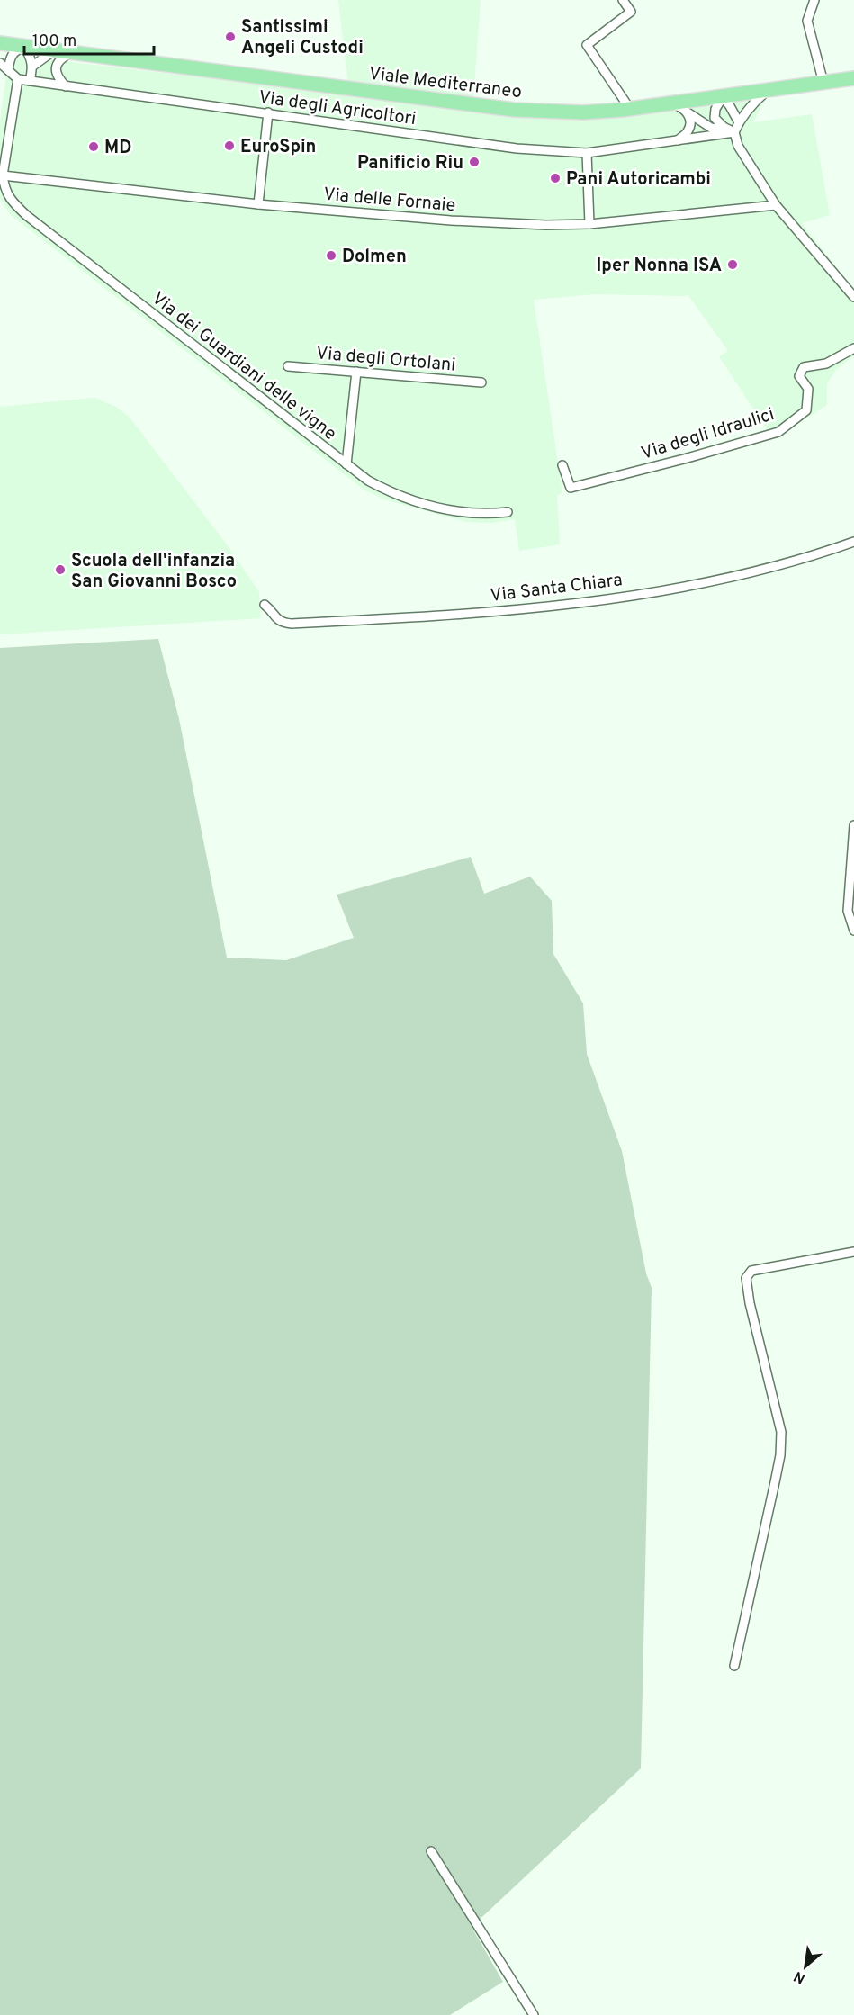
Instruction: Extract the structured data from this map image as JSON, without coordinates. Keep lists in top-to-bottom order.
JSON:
{
  "streets": {
    "main road": ["Viale Mediterraneo"],
    "street": [
      "Via degli Agricoltori",
      "Via delle Fornaie",
      "Via degli Ortolani",
      "Via dei Guardiani delle vigne",
      "Via degli Idraulici",
      "Via Santa Chiara"
    ]
  },
  "crossings": [
    ["Viale Mediterraneo", "Via degli Agricoltori"],
    ["Via delle Fornaie", "Via dei Guardiani delle vigne"]
  ],
  "places": [
    "Santissimi Angeli Custodi",
    "EuroSpin",
    "MD",
    "Panificio Riu",
    "Pani Autoricambi",
    "Dolmen",
    "Iper Nonna ISA",
    "Scuola dell'infanzia San Giovanni Bosco"
  ],
  "scale_bar": "100 m",
  "north": "bottom left"
}
